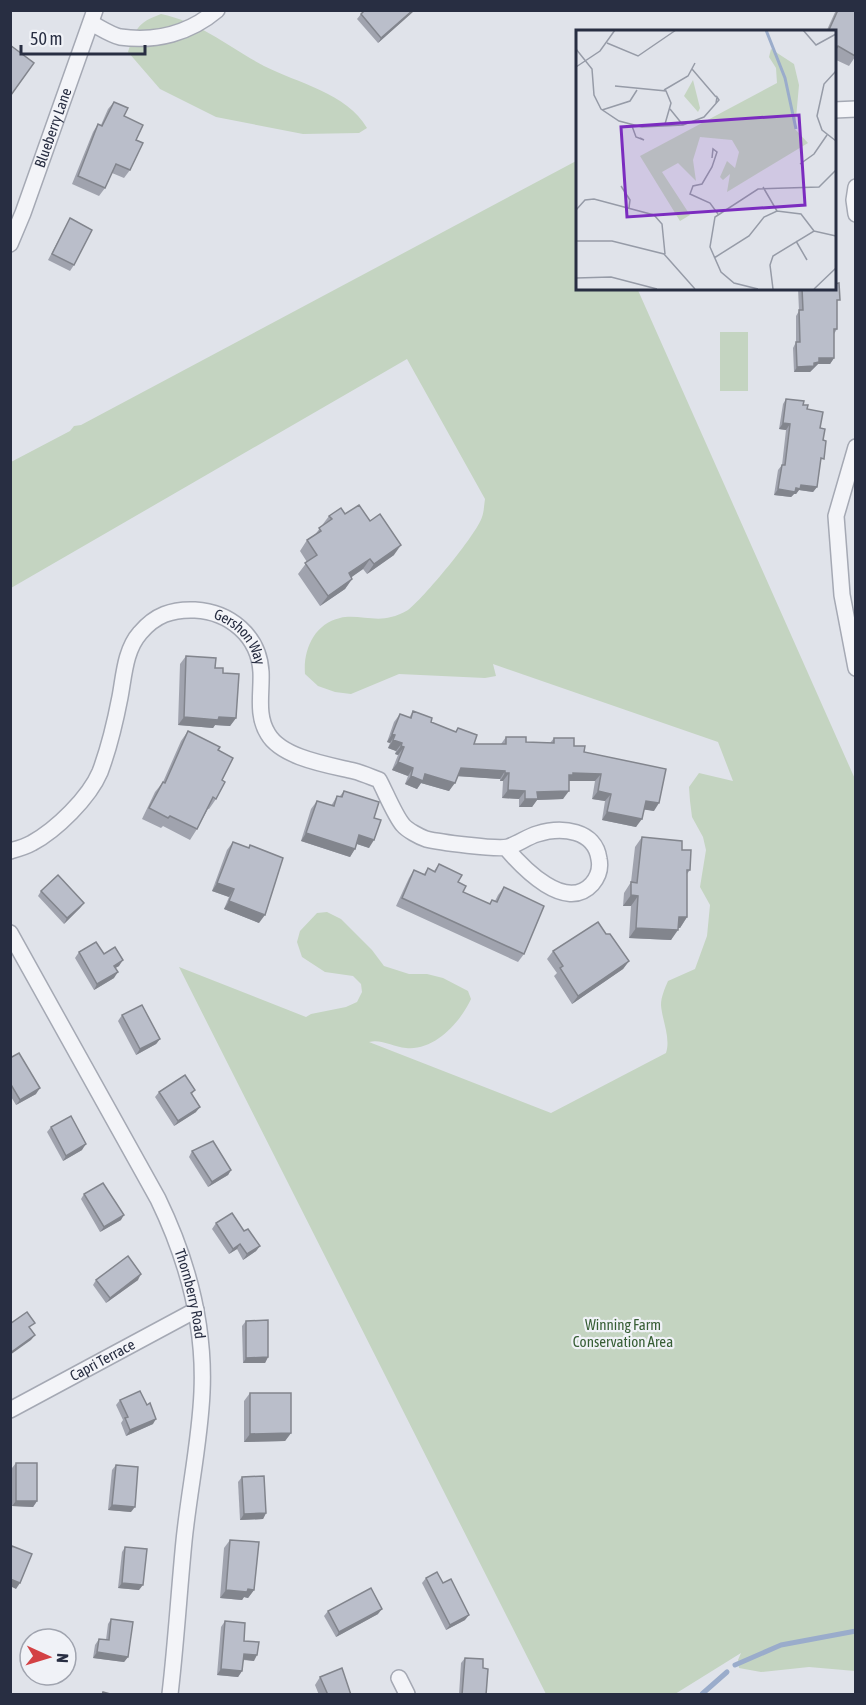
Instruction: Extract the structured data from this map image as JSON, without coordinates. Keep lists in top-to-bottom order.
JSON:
{
  "streets": {
    "street": [
      "Blueberry Lane",
      "Gershon Way",
      "Thornberry Road",
      "Capri Terrace"
    ]
  },
  "crossings": [
    ["Thornberry Road", "Capri Terrace"]
  ],
  "parks": ["Winning Farm Conservation Area"],
  "scale_bar": "50 m",
  "north": "right"
}
